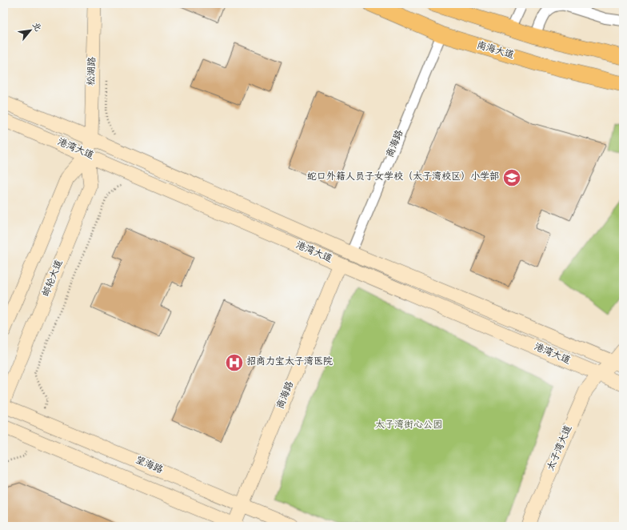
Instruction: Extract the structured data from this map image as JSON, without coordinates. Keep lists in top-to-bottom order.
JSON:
{
  "streets": {
    "main road": [
      "南海大道",
      "松湖路",
      "商海路",
      "港湾大道",
      "邮轮大道",
      "太子湾大道",
      "望海路"
    ]
  },
  "crossings": [
    ["南海大道", "商海路"],
    ["松湖路", "港湾大道"],
    ["松湖路", "邮轮大道"],
    ["商海路", "港湾大道"],
    ["商海路", "望海路"],
    ["港湾大道", "邮轮大道"],
    ["港湾大道", "太子湾大道"]
  ],
  "parks": ["太子湾街心公园"],
  "places": {
    "school or university": ["蛇口外籍人员子女学校（太子湾校区）小学部"],
    "hospital": ["招商力宝太子湾医院"]
  },
  "north": "top right"
}
